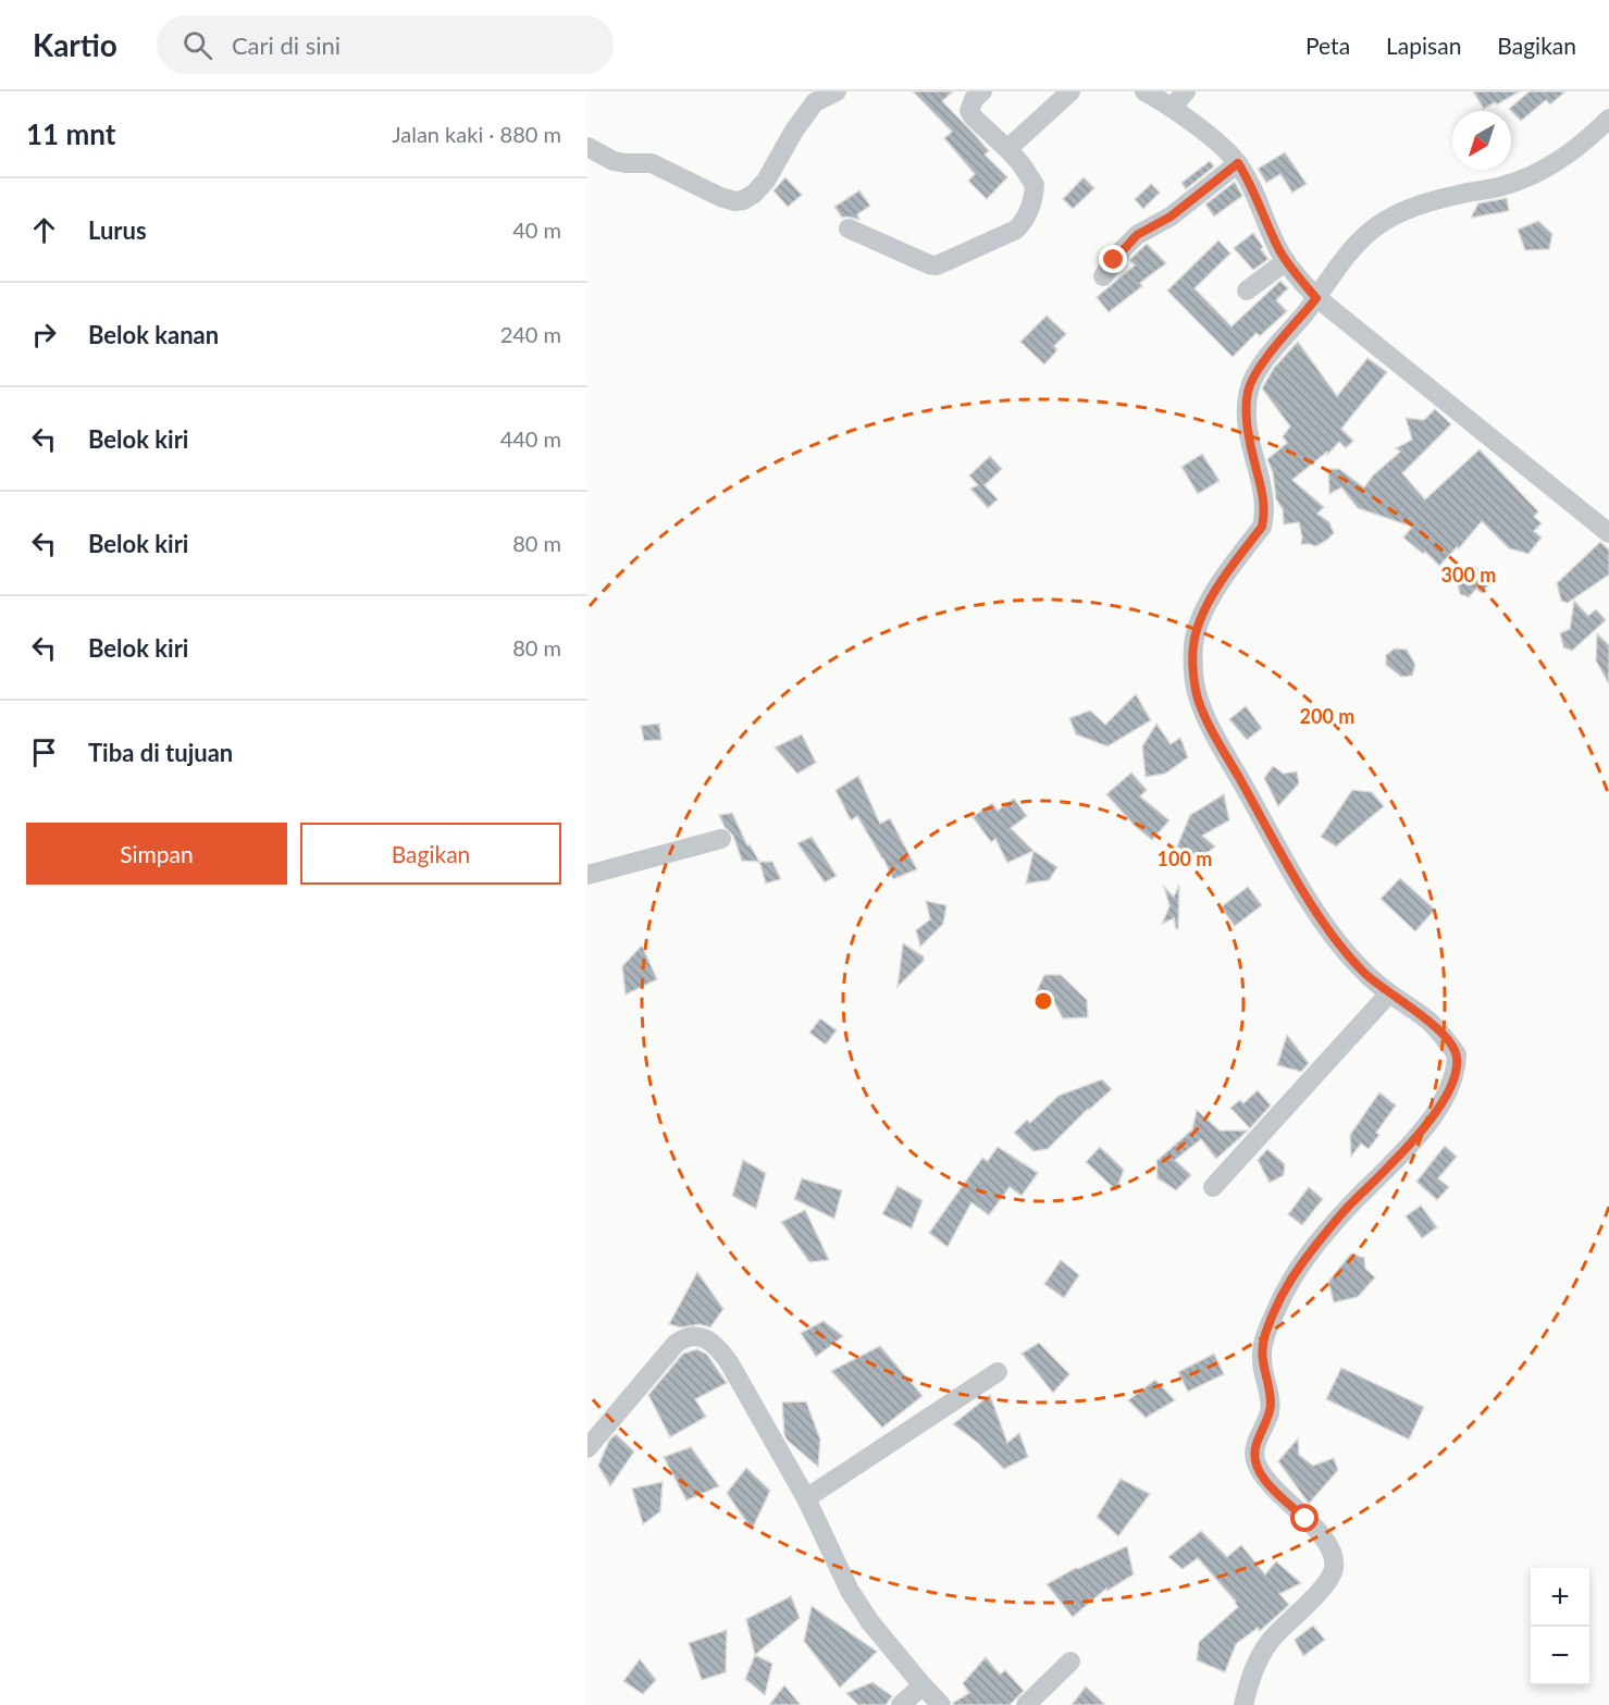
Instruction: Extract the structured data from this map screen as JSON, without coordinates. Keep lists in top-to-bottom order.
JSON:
{
  "north": "bottom left",
  "page": {
    "header": "Kartio",
    "search": "Cari di sini",
    "nav": ["Peta", "Lapisan", "Bagikan"],
    "heading": ["11 mnt", "Jalan kaki · 880 m"],
    "list": [
      ["Lurus", "40 m"],
      ["Belok kanan", "240 m"],
      ["Belok kiri", "440 m"],
      ["Belok kiri", "80 m"],
      ["Belok kiri", "80 m"],
      "Tiba di tujuan"
    ],
    "buttons": ["Simpan", "Bagikan"],
    "map_buttons": ["+", "−"]
  },
  "rings": ["300 m", "200 m", "100 m"]
}
